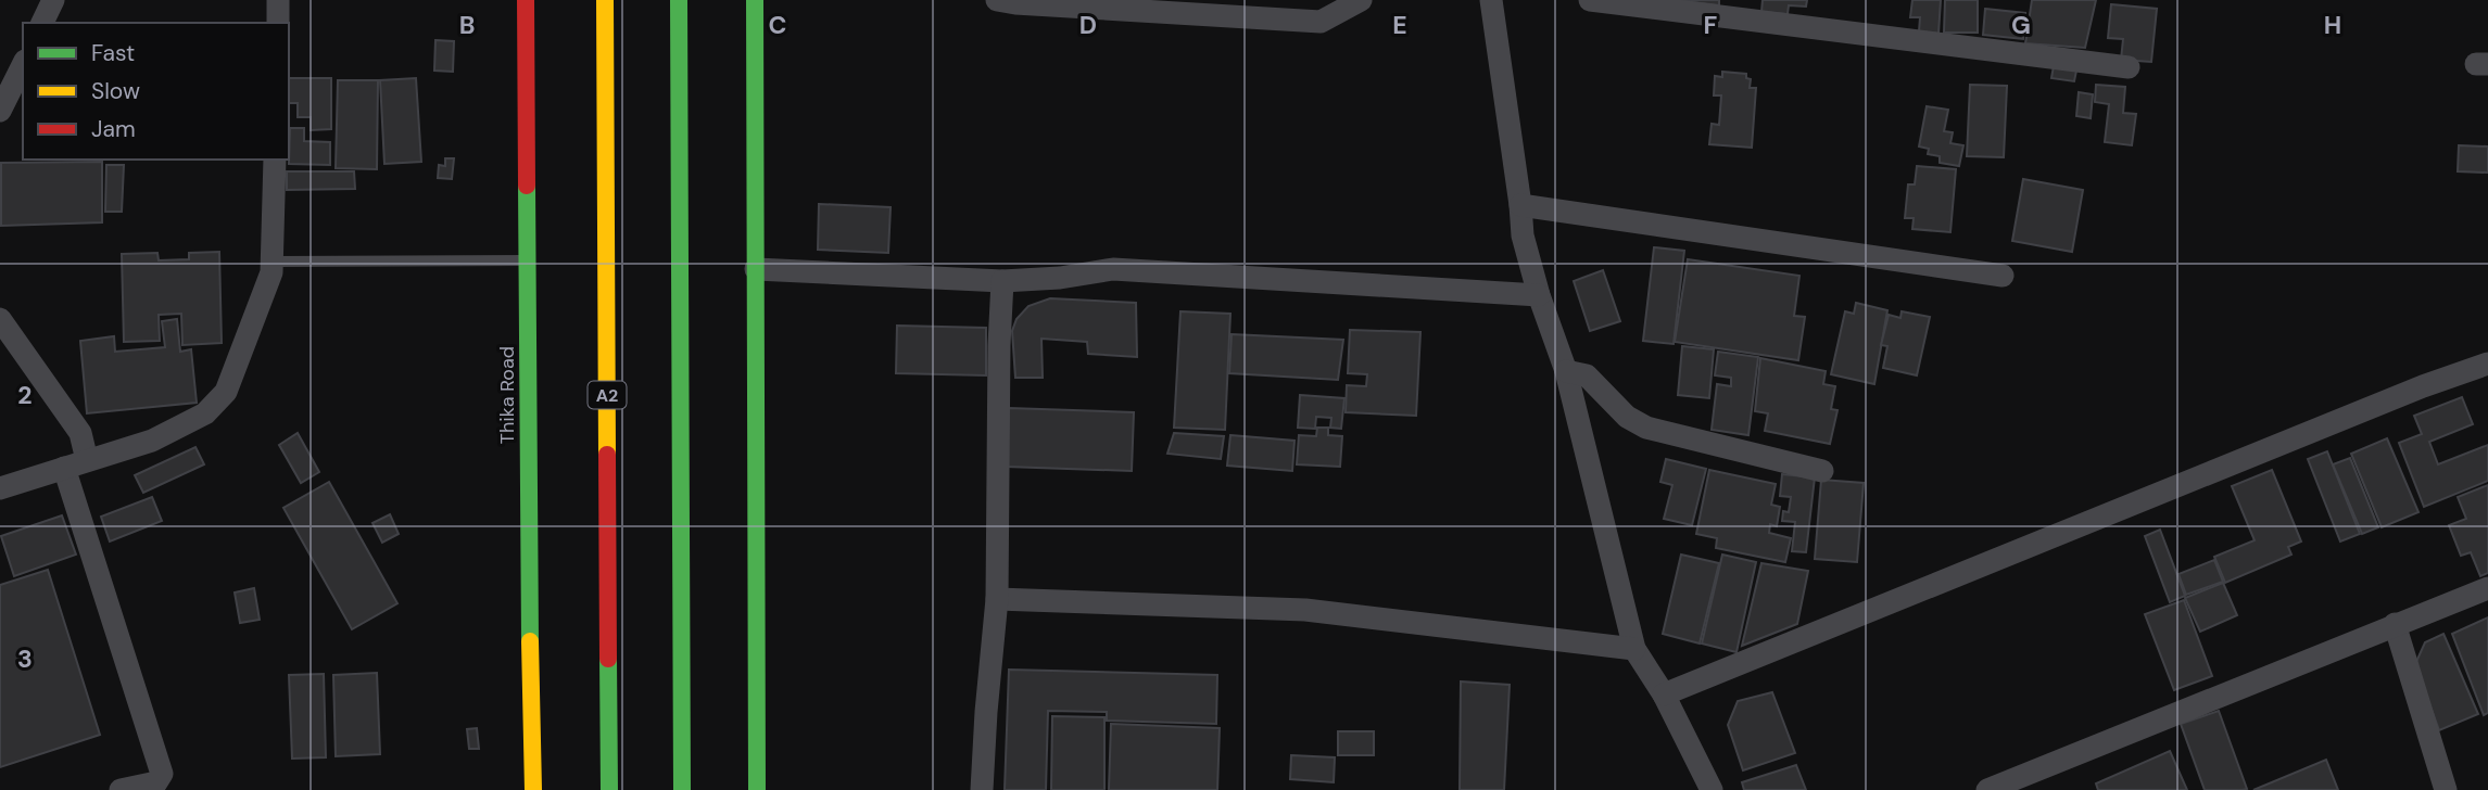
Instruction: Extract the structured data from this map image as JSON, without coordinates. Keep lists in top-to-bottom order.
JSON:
{
  "streets": {
    "main road": ["Thika Road", "A2"]
  },
  "legend": ["Fast", "Slow", "Jam"],
  "grid": {
    "columns": [
      "B",
      "C",
      "D",
      "E",
      "F",
      "G",
      "H"
    ],
    "rows": ["2", "3"]
  }
}
